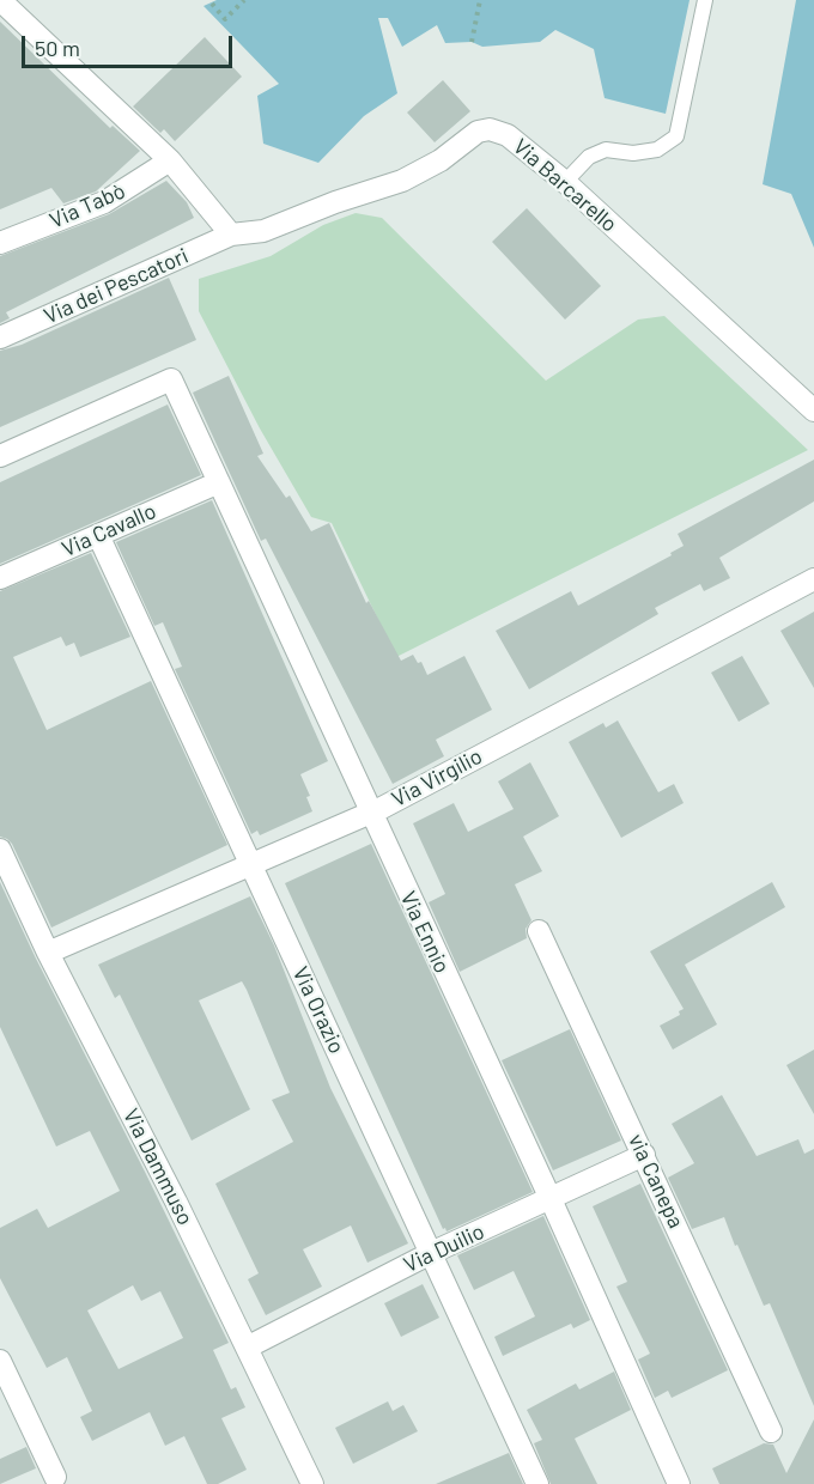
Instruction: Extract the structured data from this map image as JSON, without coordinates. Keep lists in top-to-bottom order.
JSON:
{
  "streets": {
    "street": [
      "Via Barcarello",
      "Via Tabò",
      "Via dei Pescatori",
      "Via Cavallo",
      "Via Virgilio",
      "Via Ennio",
      "Via Orazio",
      "Via Dammuso",
      "via Canepa",
      "Via Duilio"
    ]
  },
  "crossings": [
    ["Via Barcarello", "Via dei Pescatori"],
    ["Via Cavallo", "Via Ennio"],
    ["Via Cavallo", "Via Orazio"],
    ["Via Virgilio", "Via Ennio"],
    ["Via Virgilio", "Via Orazio"],
    ["Via Virgilio", "Via Dammuso"],
    ["Via Ennio", "Via Duilio"],
    ["Via Orazio", "Via Duilio"],
    ["Via Dammuso", "Via Duilio"],
    ["via Canepa", "Via Duilio"]
  ],
  "scale_bar": "50 m"
}
